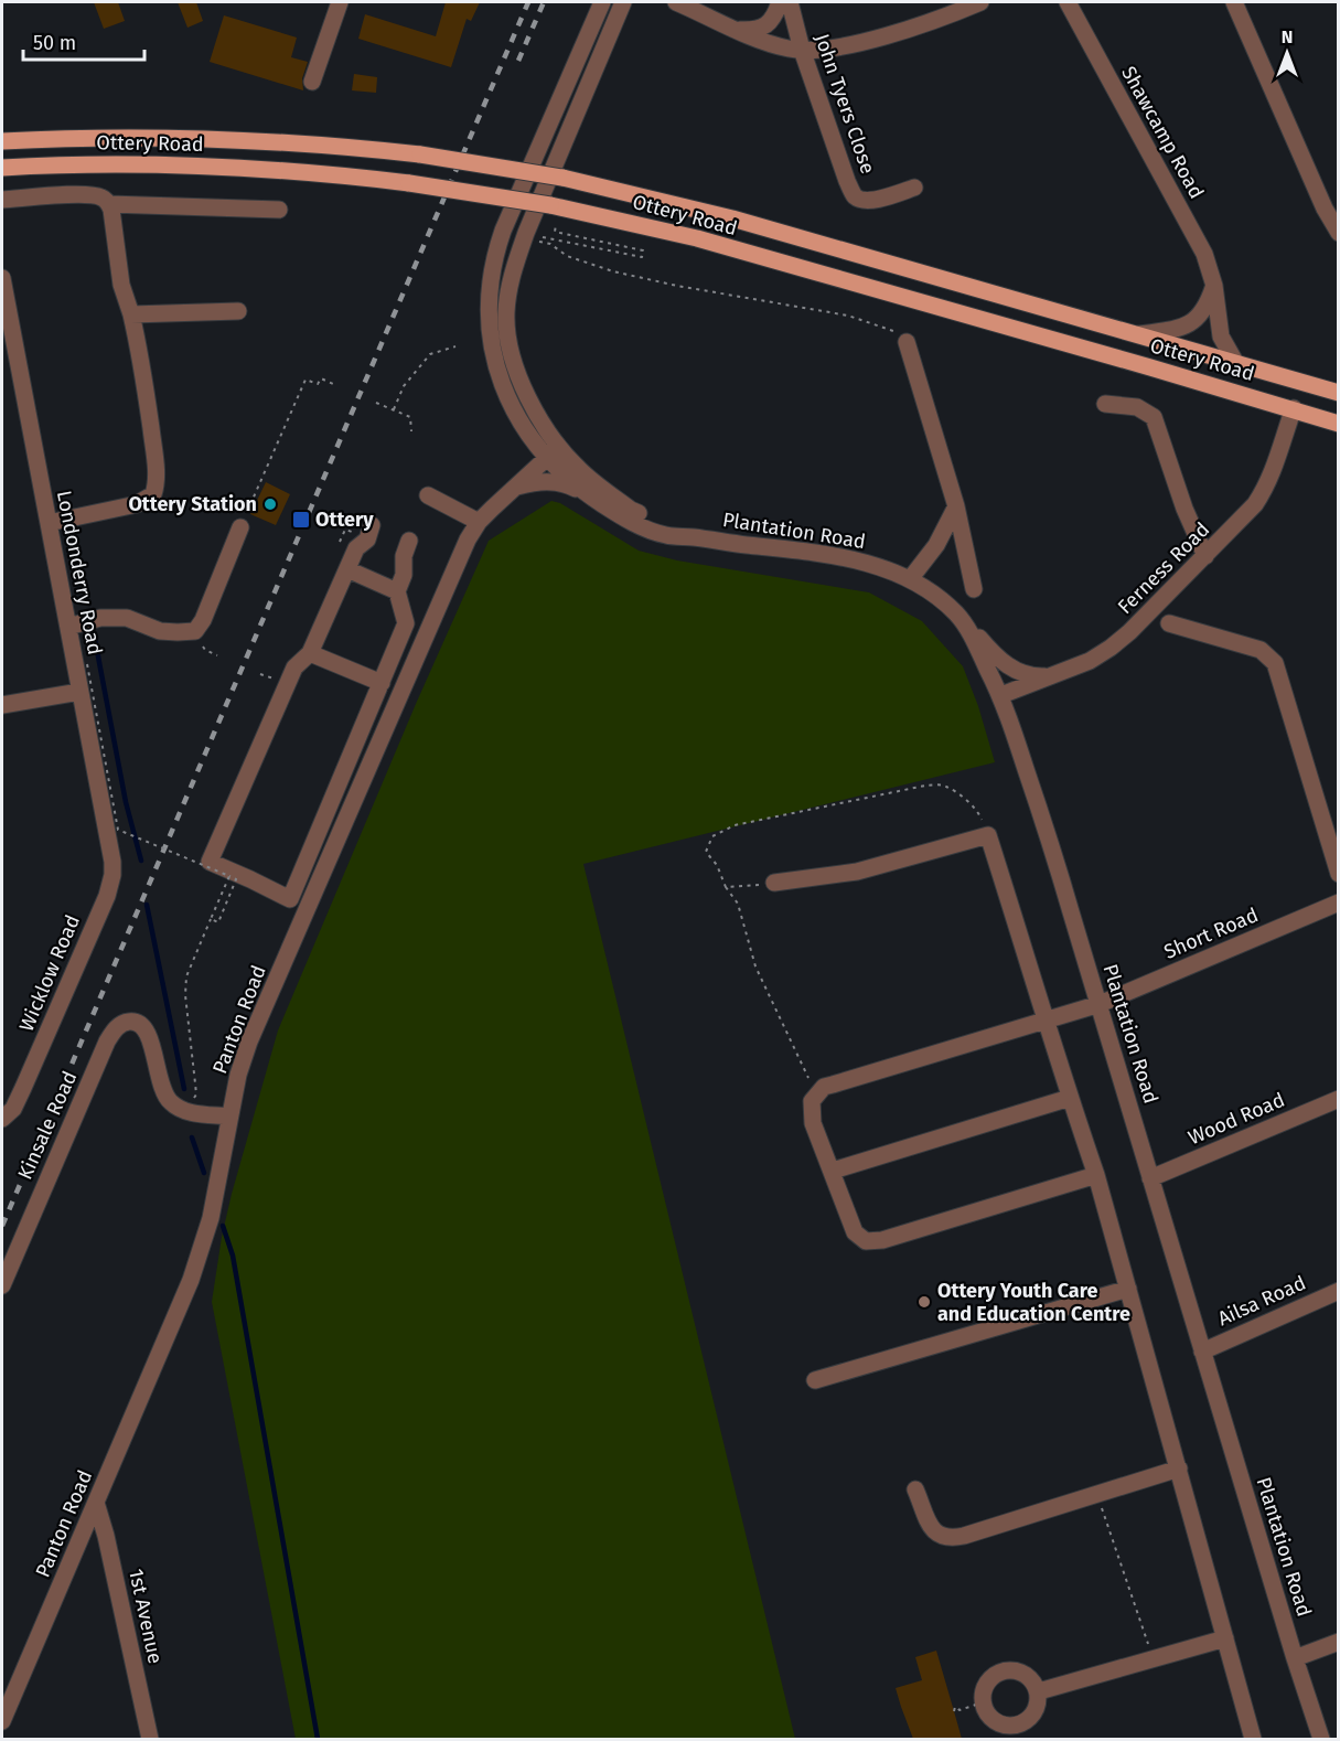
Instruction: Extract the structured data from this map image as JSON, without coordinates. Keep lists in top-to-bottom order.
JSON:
{
  "streets": {
    "main road": ["Ottery Road"],
    "street": [
      "John Tyers Close",
      "Shawcamp Road",
      "Plantation Road",
      "Ferness Road",
      "Londonderry Road",
      "Short Road",
      "Wicklow Road",
      "Panton Road",
      "Wood Road",
      "Kinsale Road",
      "Ailsa Road",
      "1st Avenue"
    ]
  },
  "crossings": [
    ["Shawcamp Road", "Ottery Road"],
    ["Ottery Road", "Ferness Road"],
    ["Plantation Road", "Ferness Road"],
    ["Plantation Road", "Short Road"],
    ["Plantation Road", "Panton Road"],
    ["Plantation Road", "Wood Road"],
    ["Plantation Road", "Ailsa Road"],
    ["Londonderry Road", "Wicklow Road"],
    ["Panton Road", "1st Avenue"]
  ],
  "places": {
    "other": ["Ottery Station", "Ottery Youth Care and Education Centre"],
    "transit": ["Ottery"]
  },
  "scale_bar": "50 m",
  "north": "top"
}
